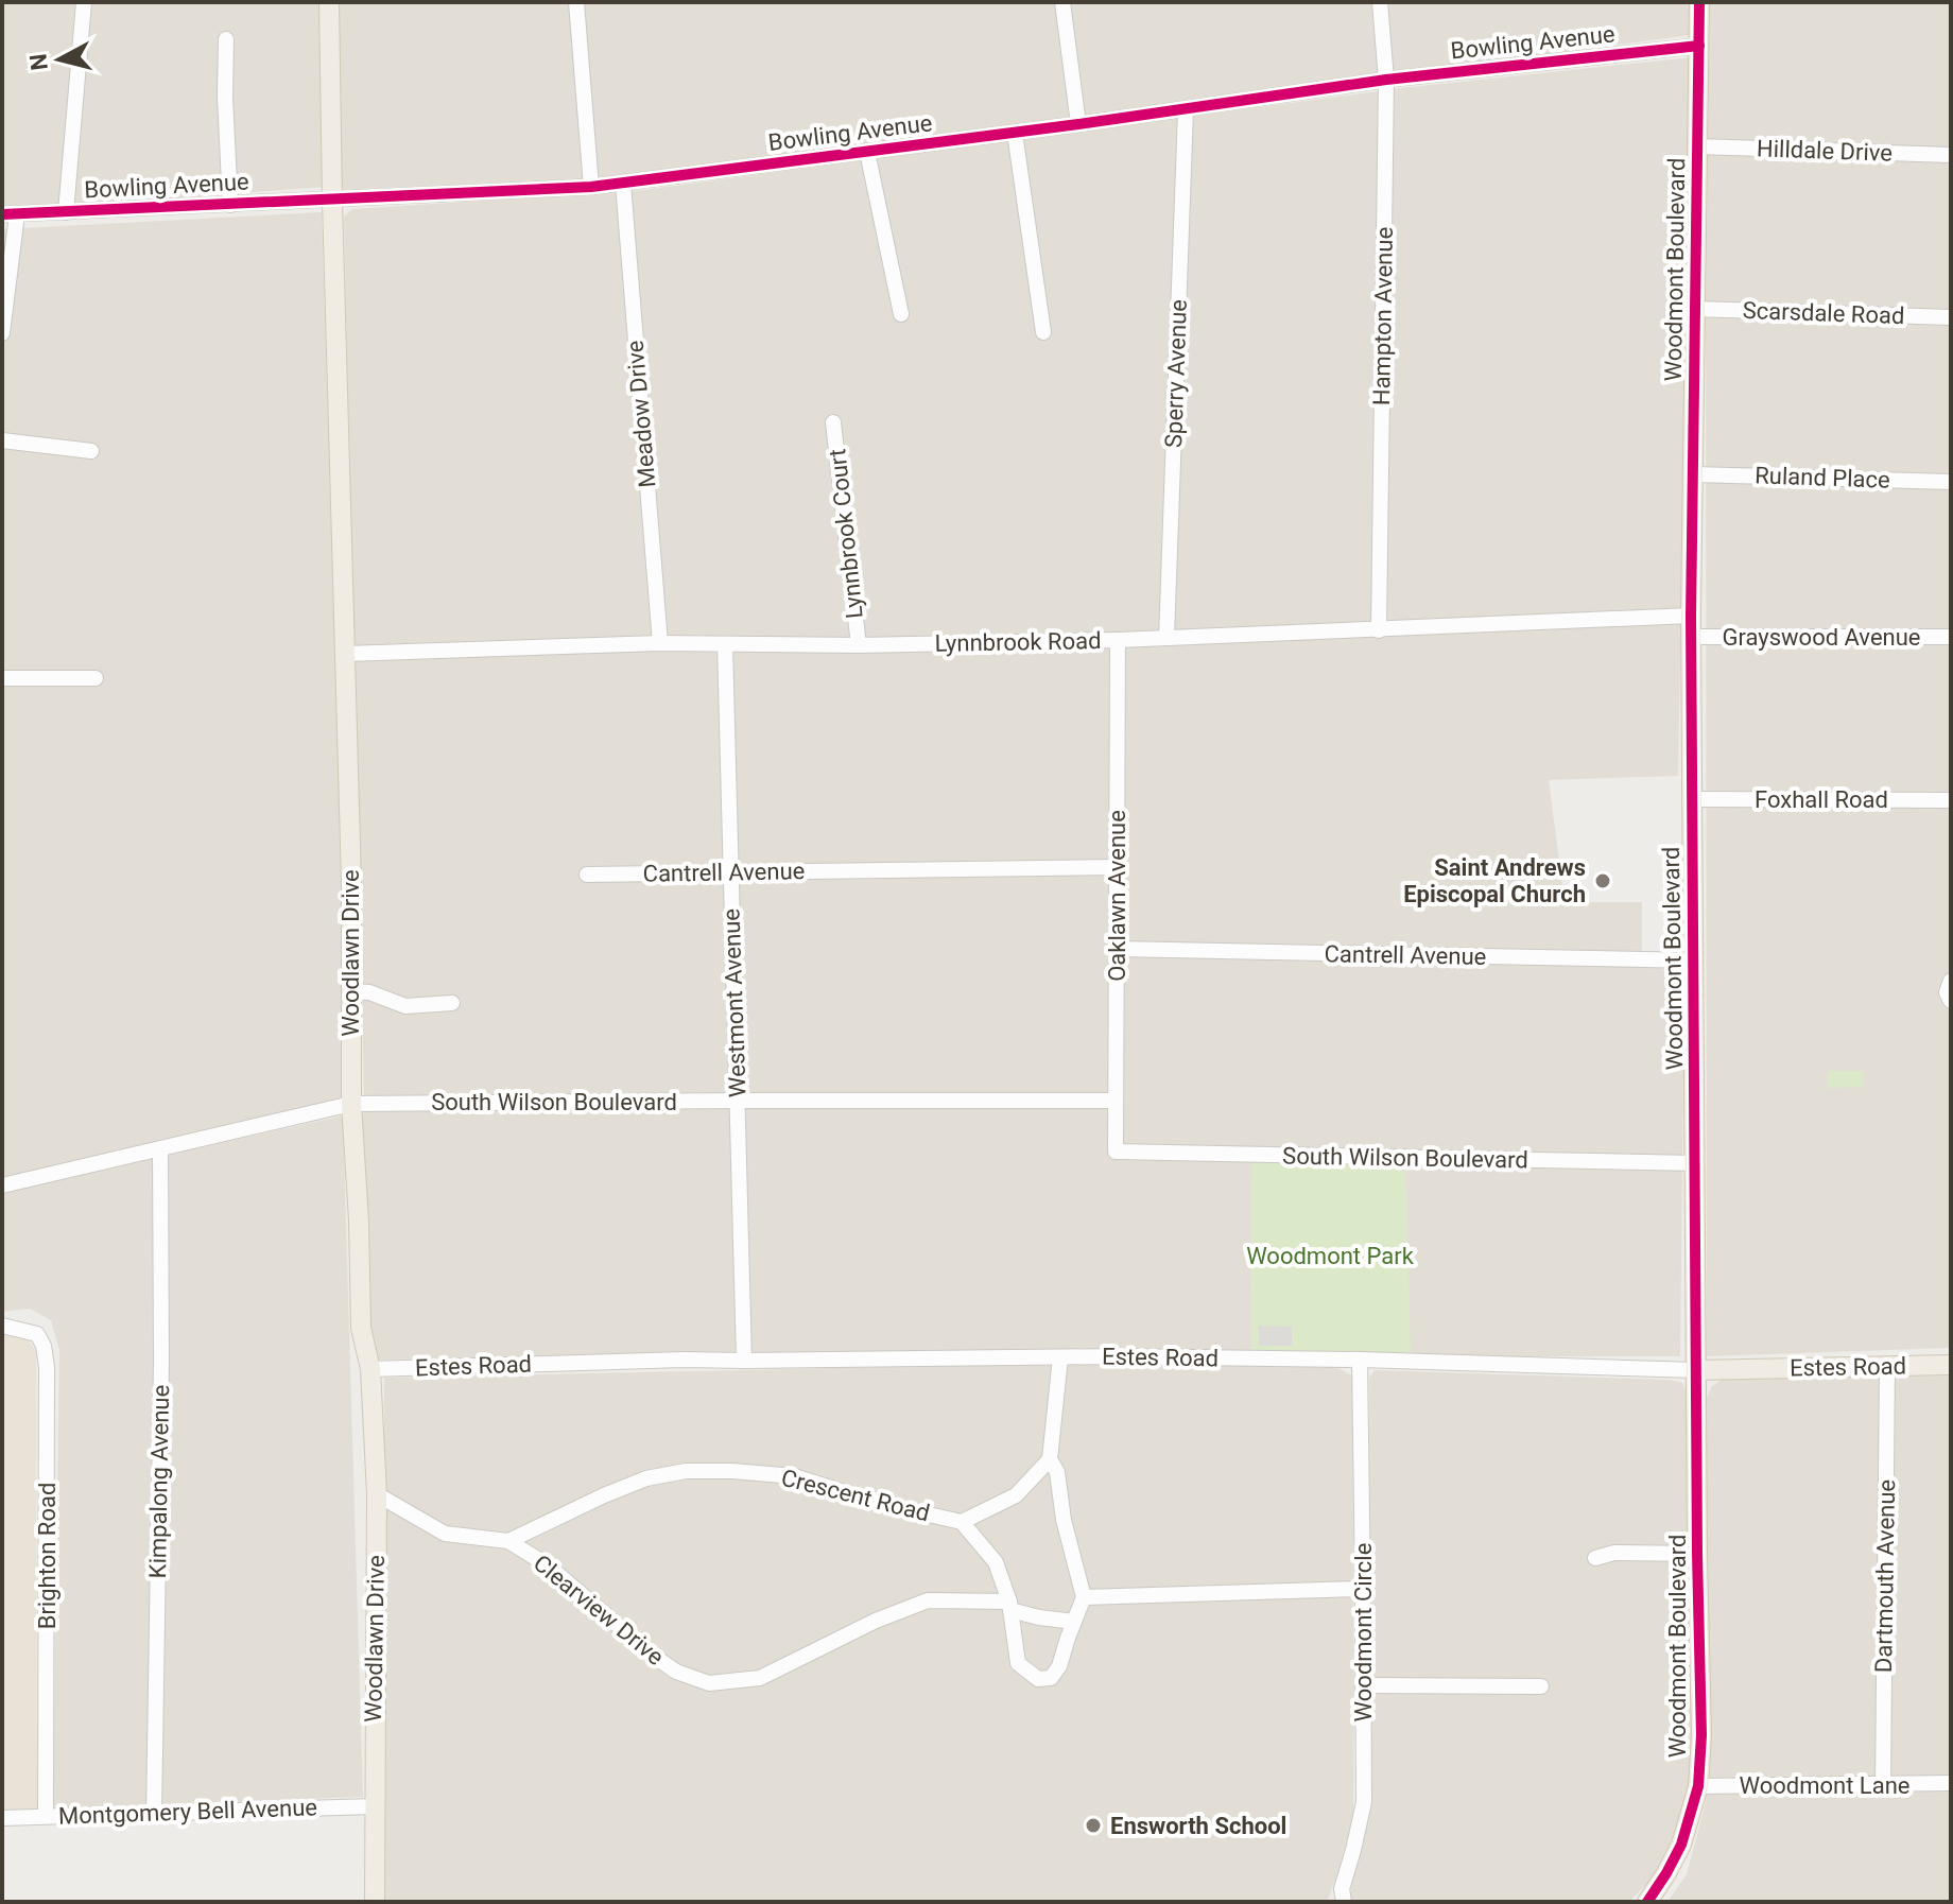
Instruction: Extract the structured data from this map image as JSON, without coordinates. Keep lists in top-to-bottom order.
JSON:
{
  "streets": {
    "main road": ["Woodmont Boulevard", "Woodlawn Drive", "Estes Road"],
    "street": [
      "Bowling Avenue",
      "Hilldale Drive",
      "Scarsdale Road",
      "Hampton Avenue",
      "Sperry Avenue",
      "Meadow Drive",
      "Ruland Place",
      "Lynnbrook Court",
      "Grayswood Avenue",
      "Lynnbrook Road",
      "Foxhall Road",
      "Cantrell Avenue",
      "Oaklawn Avenue",
      "Westmont Avenue",
      "South Wilson Boulevard",
      "Kimpalong Avenue",
      "Crescent Road",
      "Brighton Road",
      "Dartmouth Avenue",
      "Clearview Drive",
      "Woodmont Circle",
      "Woodmont Lane",
      "Montgomery Bell Avenue"
    ]
  },
  "crossings": [
    ["Bowling Avenue", "Woodmont Boulevard"],
    ["Bowling Avenue", "Hampton Avenue"],
    ["Bowling Avenue", "Sperry Avenue"],
    ["Bowling Avenue", "Meadow Drive"],
    ["Bowling Avenue", "Woodlawn Drive"],
    ["Hilldale Drive", "Woodmont Boulevard"],
    ["Woodmont Boulevard", "Scarsdale Road"],
    ["Woodmont Boulevard", "Ruland Place"],
    ["Woodmont Boulevard", "Grayswood Avenue"],
    ["Woodmont Boulevard", "Lynnbrook Road"],
    ["Woodmont Boulevard", "Foxhall Road"],
    ["Woodmont Boulevard", "Cantrell Avenue"],
    ["Woodmont Boulevard", "South Wilson Boulevard"],
    ["Woodmont Boulevard", "Estes Road"],
    ["Woodmont Boulevard", "Woodmont Lane"],
    ["Hampton Avenue", "Lynnbrook Road"],
    ["Sperry Avenue", "Lynnbrook Road"],
    ["Meadow Drive", "Lynnbrook Road"],
    ["Lynnbrook Court", "Lynnbrook Road"],
    ["Lynnbrook Road", "Oaklawn Avenue"],
    ["Lynnbrook Road", "Woodlawn Drive"],
    ["Lynnbrook Road", "Westmont Avenue"],
    ["Cantrell Avenue", "Oaklawn Avenue"],
    ["Cantrell Avenue", "Westmont Avenue"],
    ["Oaklawn Avenue", "South Wilson Boulevard"],
    ["Woodlawn Drive", "South Wilson Boulevard"],
    ["Woodlawn Drive", "Estes Road"],
    ["Woodlawn Drive", "Clearview Drive"],
    ["Woodlawn Drive", "Montgomery Bell Avenue"],
    ["Westmont Avenue", "South Wilson Boulevard"],
    ["Westmont Avenue", "Estes Road"],
    ["South Wilson Boulevard", "Kimpalong Avenue"],
    ["Estes Road", "Dartmouth Avenue"],
    ["Estes Road", "Woodmont Circle"],
    ["Kimpalong Avenue", "Montgomery Bell Avenue"],
    ["Crescent Road", "Clearview Drive"],
    ["Brighton Road", "Montgomery Bell Avenue"],
    ["Dartmouth Avenue", "Woodmont Lane"]
  ],
  "parks": ["Woodmont Park"],
  "places": ["Saint Andrews Episcopal Church", "Ensworth School"],
  "north": "left"
}
